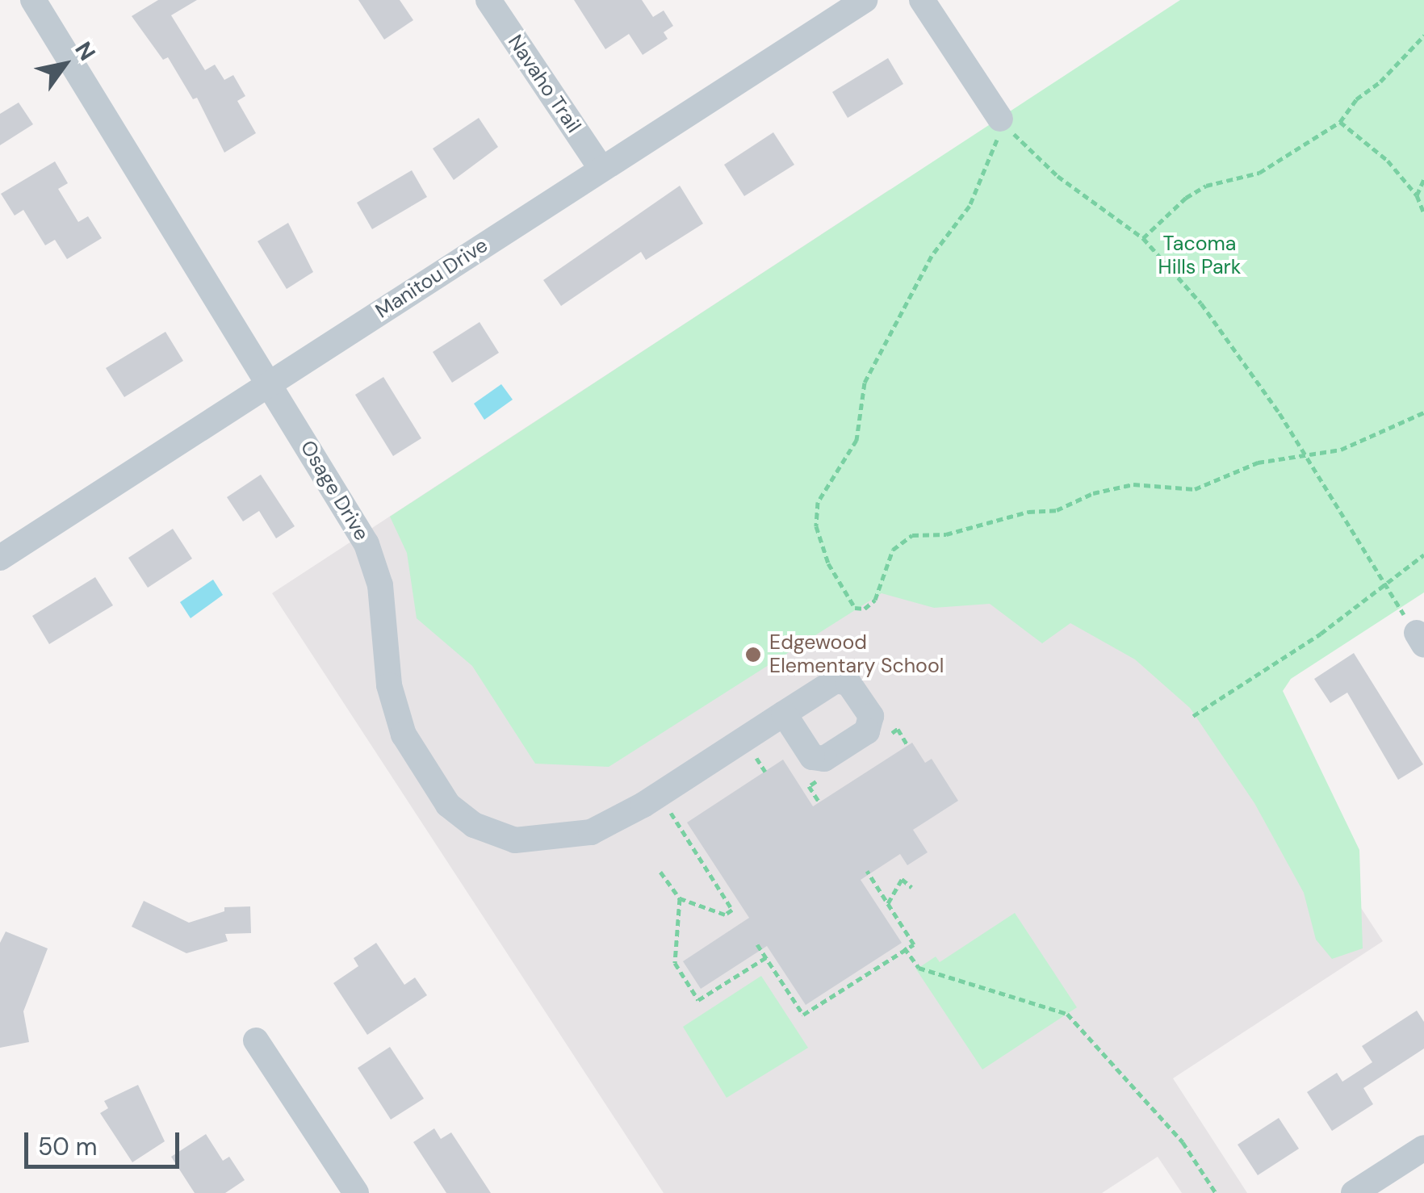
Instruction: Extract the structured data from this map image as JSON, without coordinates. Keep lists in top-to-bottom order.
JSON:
{
  "streets": {
    "street": ["Navaho Trail", "Manitou Drive", "Osage Drive"]
  },
  "crossings": [
    ["Navaho Trail", "Manitou Drive"],
    ["Manitou Drive", "Osage Drive"]
  ],
  "parks": ["Tacoma Hills Park"],
  "places": ["Edgewood Elementary School"],
  "scale_bar": "50 m",
  "north": "top right"
}
